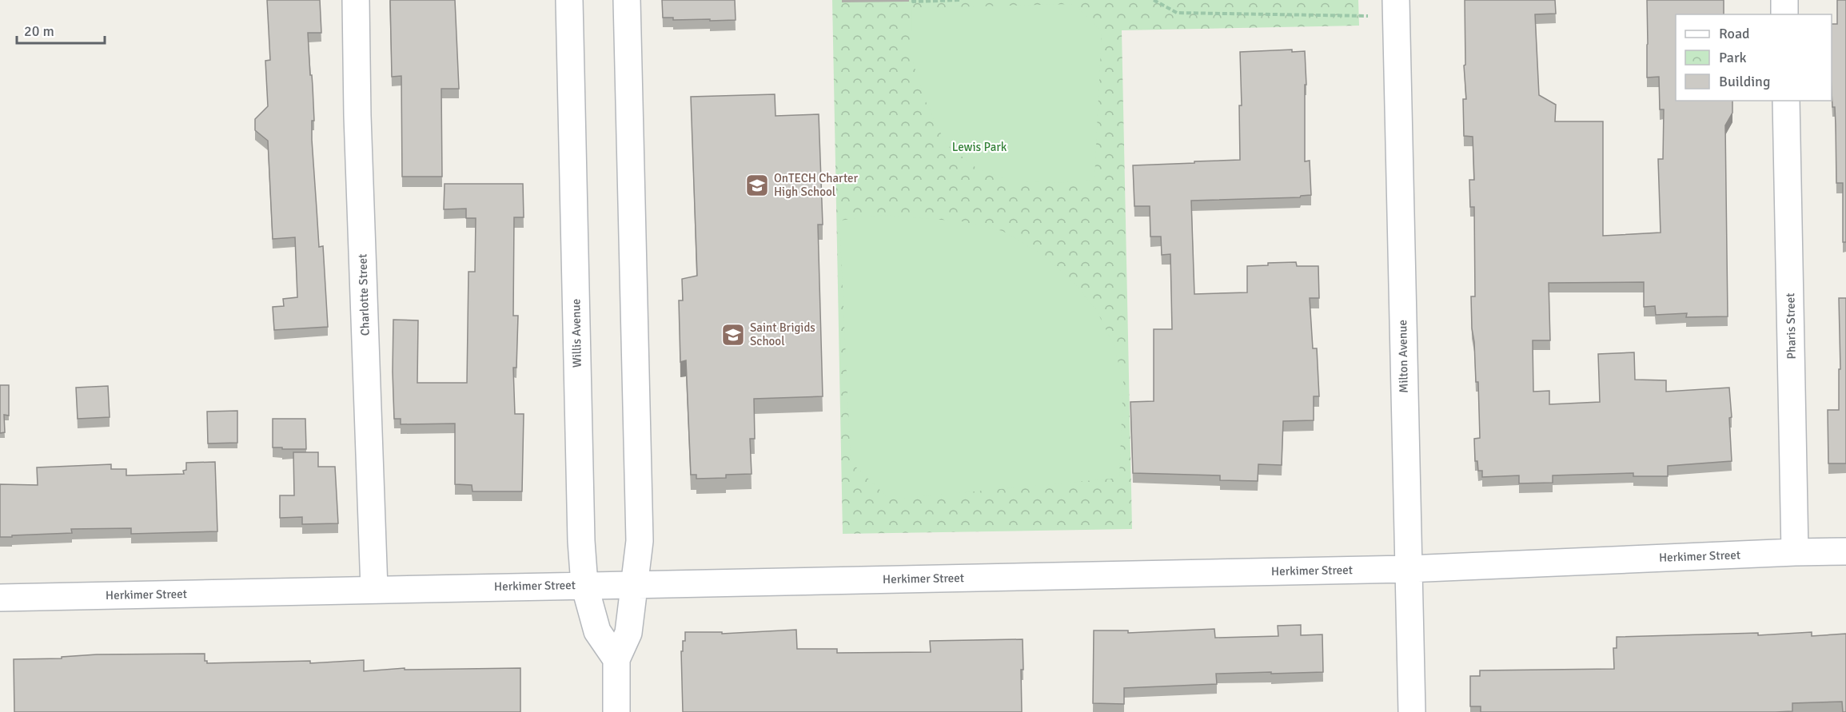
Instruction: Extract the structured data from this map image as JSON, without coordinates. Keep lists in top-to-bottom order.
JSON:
{
  "streets": {
    "street": [
      "Charlotte Street",
      "Pharis Street",
      "Willis Avenue",
      "Milton Avenue",
      "Herkimer Street"
    ]
  },
  "crossings": [
    ["Charlotte Street", "Herkimer Street"],
    ["Pharis Street", "Herkimer Street"],
    ["Willis Avenue", "Herkimer Street"],
    ["Milton Avenue", "Herkimer Street"]
  ],
  "parks": ["Lewis Park"],
  "places": {
    "school or university": ["OnTECH Charter High School", "Saint Brigids School"]
  },
  "legend": ["Road", "Park", "Building"],
  "scale_bar": "20 m"
}
